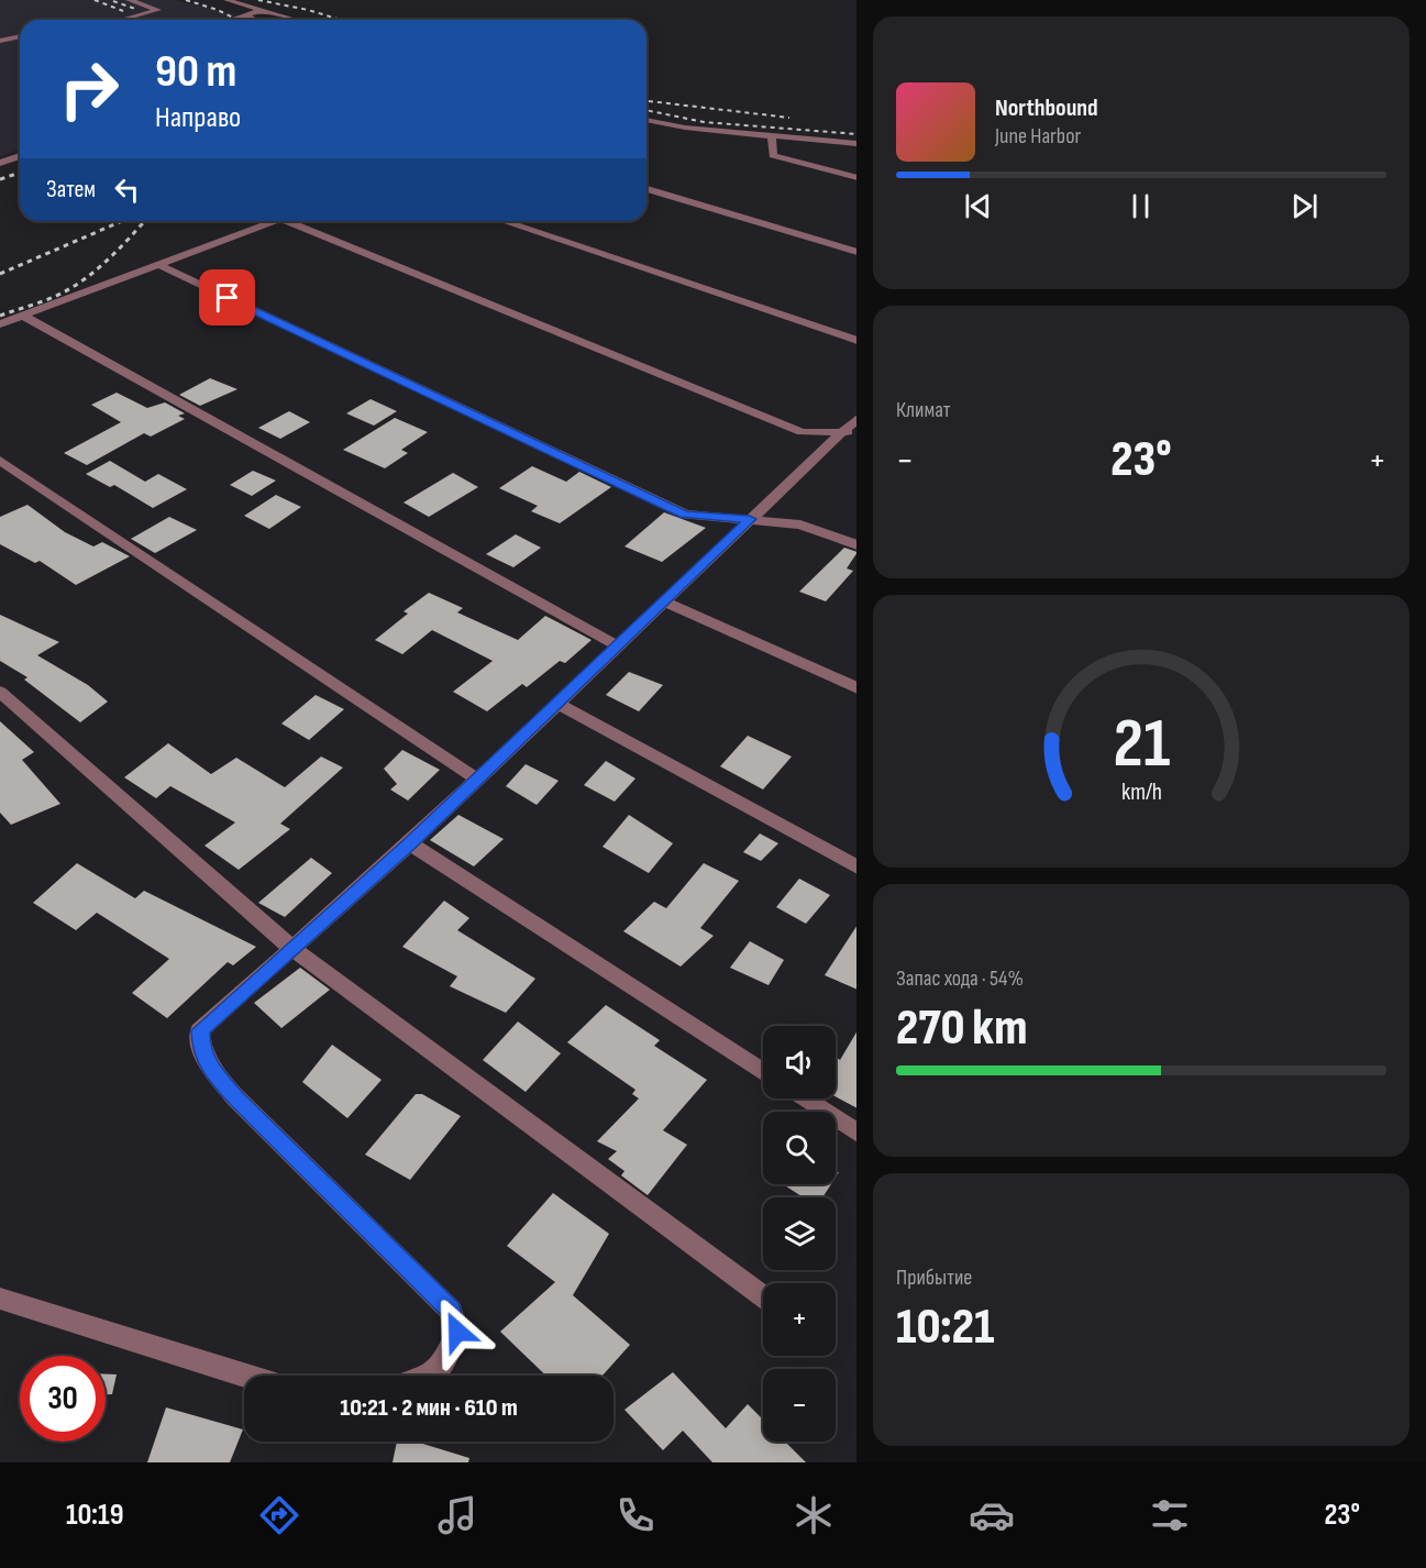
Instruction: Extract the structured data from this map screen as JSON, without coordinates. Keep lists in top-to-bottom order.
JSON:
{
  "page": {
    "turn": ["90 m", "Направо"],
    "song": ["Northbound", "June Harbor"],
    "then": "Затем",
    "tile": [
      "Климат",
      ["Запас хода · 54%", "270 km"],
      ["Прибытие", "10:21"]
    ],
    "heat": ["−", "23°", "+"],
    "map_buttons": ["+", "−"],
    "limit": "30",
    "trip": "10:21 · 2 мин · 610 m",
    "tabs": ["10:19", "23°"],
    "gauge": ["21", "km/h"]
  }
}
